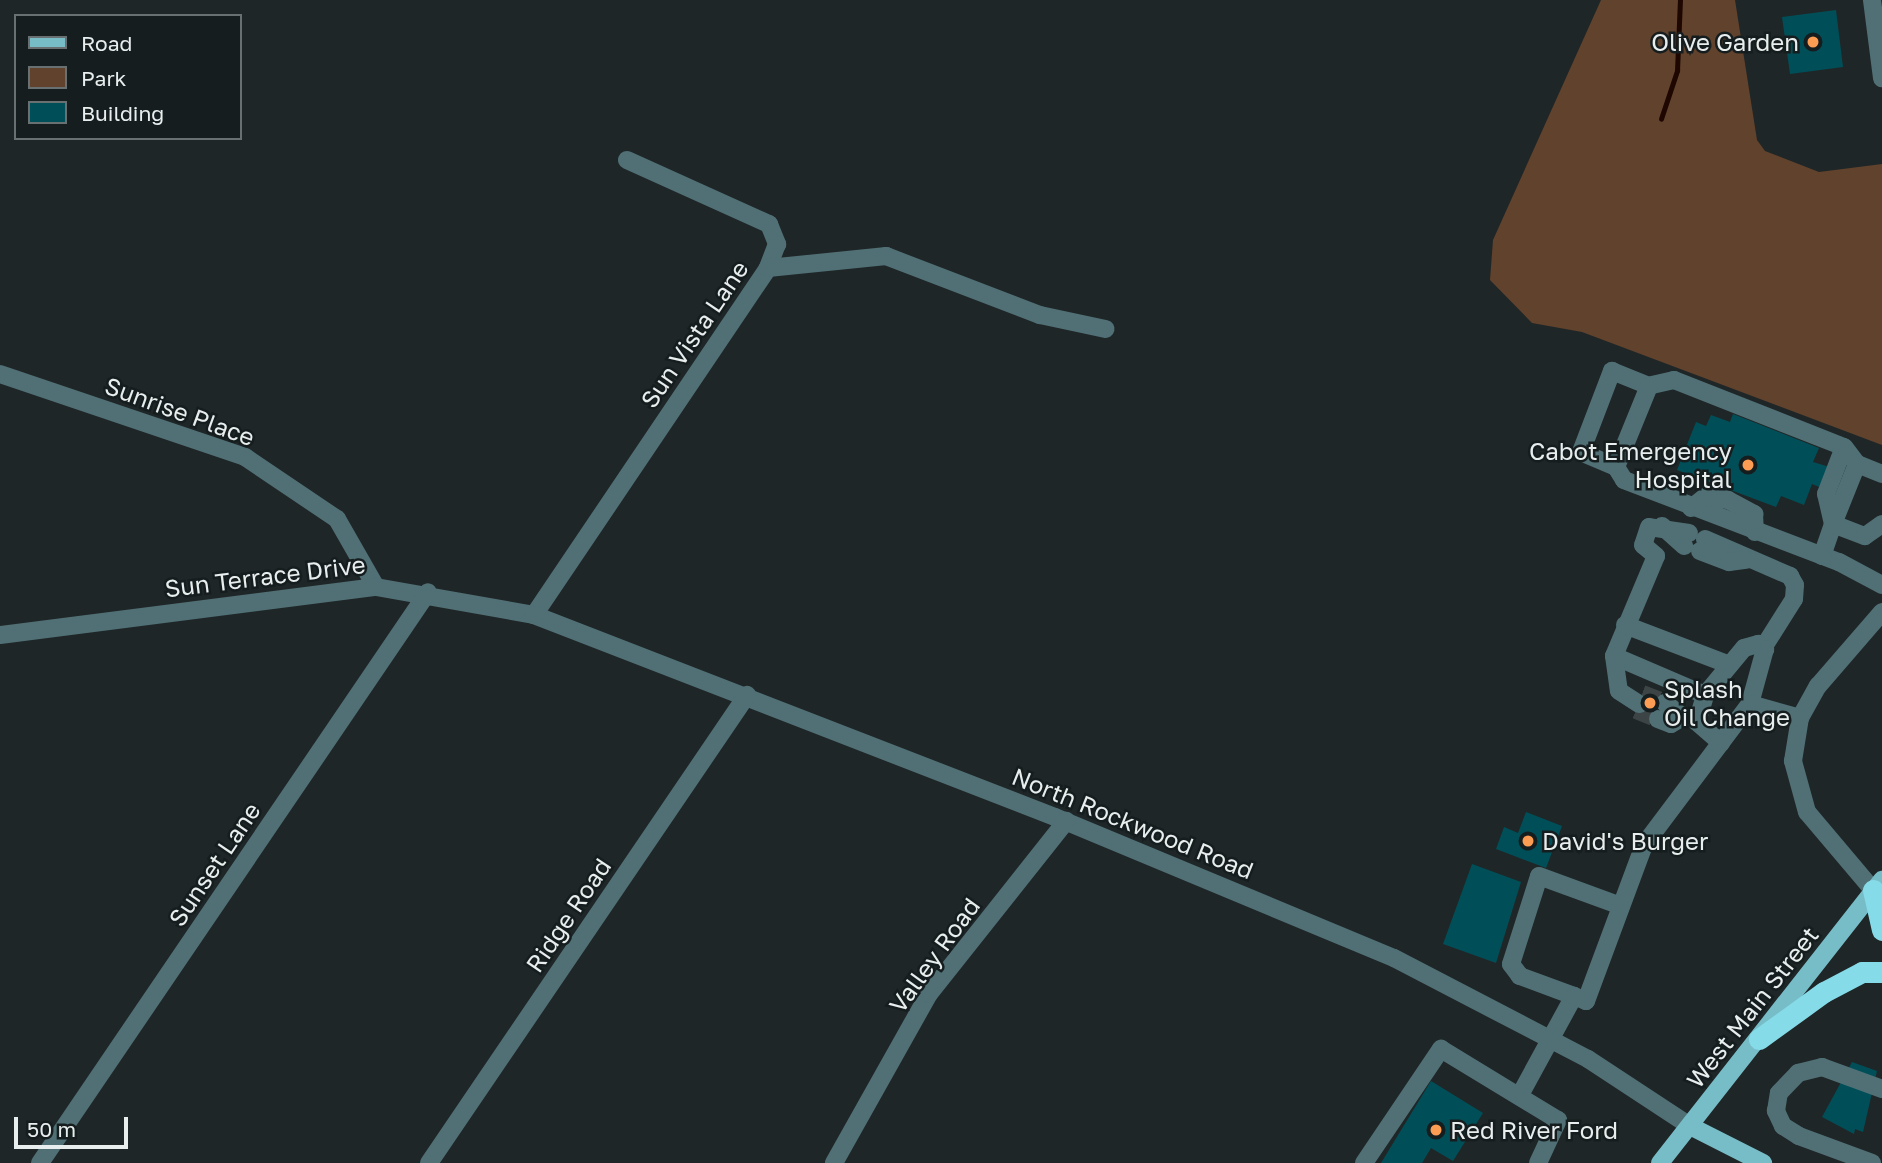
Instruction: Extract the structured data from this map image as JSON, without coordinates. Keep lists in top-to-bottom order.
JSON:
{
  "streets": {
    "main road": ["West Main Street"],
    "street": [
      "Sun Vista Lane",
      "Sunrise Place",
      "Sun Terrace Drive",
      "North Rockwood Road",
      "Sunset Lane",
      "Ridge Road",
      "Valley Road"
    ]
  },
  "crossings": [
    ["Sun Vista Lane", "Sun Terrace Drive"],
    ["Sun Vista Lane", "North Rockwood Road"],
    ["Sunrise Place", "Sun Terrace Drive"],
    ["Sun Terrace Drive", "North Rockwood Road"],
    ["Sun Terrace Drive", "Sunset Lane"],
    ["North Rockwood Road", "Ridge Road"],
    ["North Rockwood Road", "Valley Road"],
    ["North Rockwood Road", "West Main Street"]
  ],
  "places": [
    "Olive Garden",
    "Cabot Emergency Hospital",
    "Splash Oil Change",
    "David's Burger",
    "Red River Ford"
  ],
  "legend": ["Road", "Park", "Building"],
  "scale_bar": "50 m"
}
